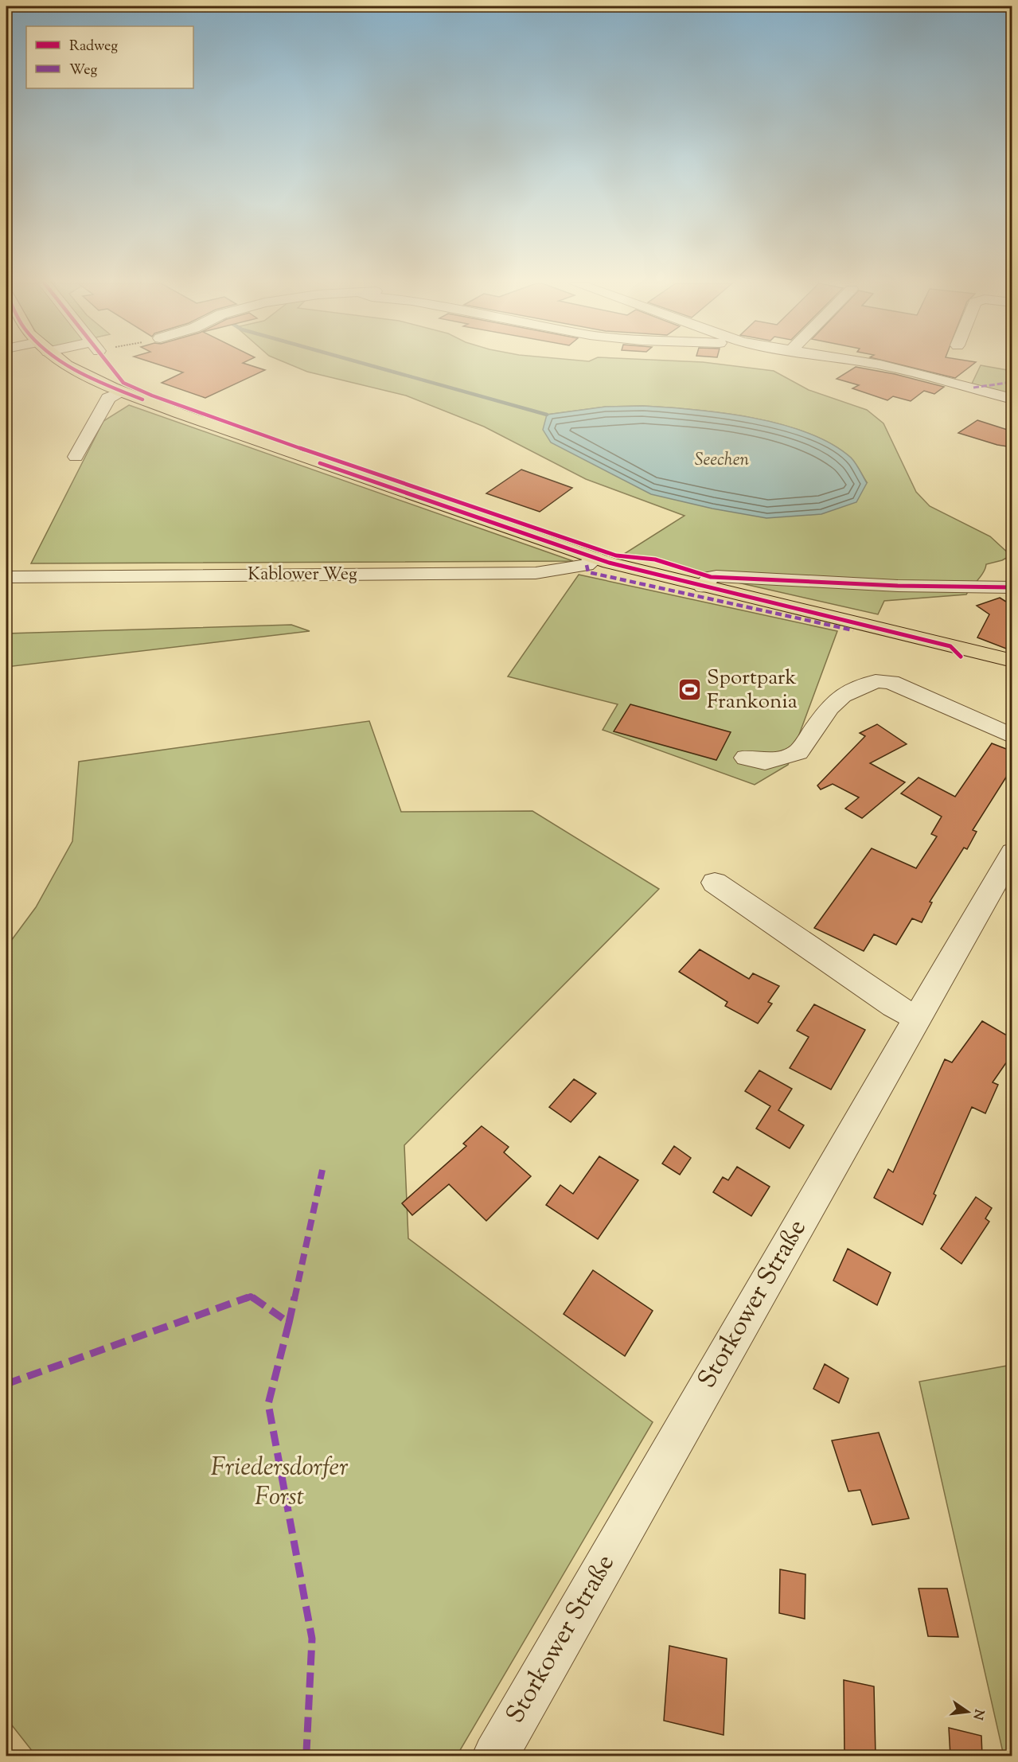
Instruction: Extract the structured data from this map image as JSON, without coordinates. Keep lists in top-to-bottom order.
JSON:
{
  "streets": {
    "street": ["Kablower Weg", "Storkower Straße"]
  },
  "water": ["Seechen"],
  "parks": ["Friedersdorfer Forst"],
  "places": {
    "sports": ["Sportpark Frankonia"]
  },
  "legend": ["Radweg", "Weg"],
  "north": "right"
}
